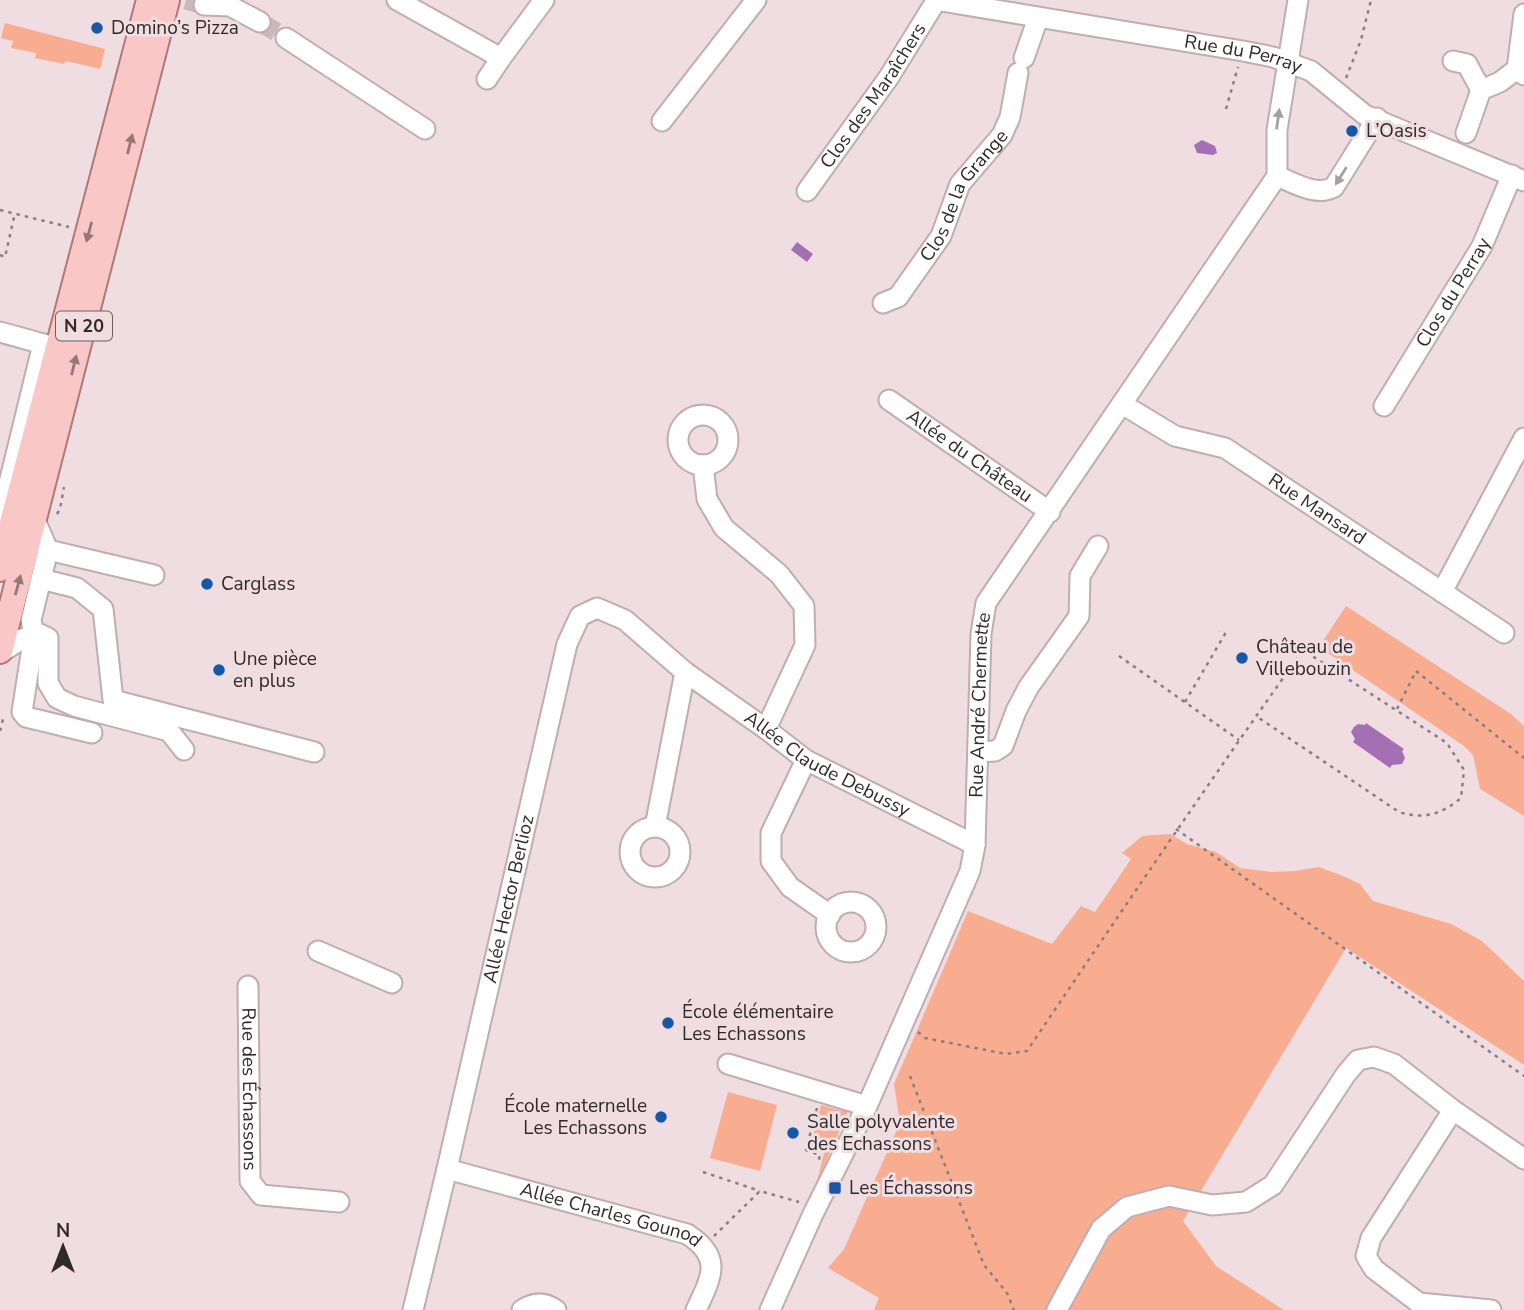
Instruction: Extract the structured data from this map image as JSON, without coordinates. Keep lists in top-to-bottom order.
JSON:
{
  "streets": {
    "main road": ["N 20"],
    "street": [
      "Rue du Perray",
      "Clos des Maraîchers",
      "Clos de la Grange",
      "Clos du Perray",
      "Allée du Château",
      "Rue Mansard",
      "Rue André Chermette",
      "Allée Claude Debussy",
      "Allée Hector Berlioz",
      "Rue des Échassons",
      "Allée Charles Gounod"
    ]
  },
  "crossings": [
    ["Rue du Perray", "Clos des Maraîchers"],
    ["Rue du Perray", "Clos de la Grange"],
    ["Rue du Perray", "Clos du Perray"],
    ["Allée du Château", "Rue André Chermette"],
    ["Rue Mansard", "Rue André Chermette"],
    ["Rue André Chermette", "Allée Claude Debussy"],
    ["Allée Claude Debussy", "Allée Hector Berlioz"],
    ["Allée Hector Berlioz", "Allée Charles Gounod"]
  ],
  "places": {
    "other": [
      "Domino’s Pizza",
      "L’Oasis",
      "Carglass",
      "Château de Villebouzin",
      "Une pièce en plus",
      "École élémentaire Les Echassons",
      "École maternelle Les Echassons",
      "Salle polyvalente des Echassons"
    ],
    "transit": ["Les Échassons"]
  },
  "north": "top"
}
